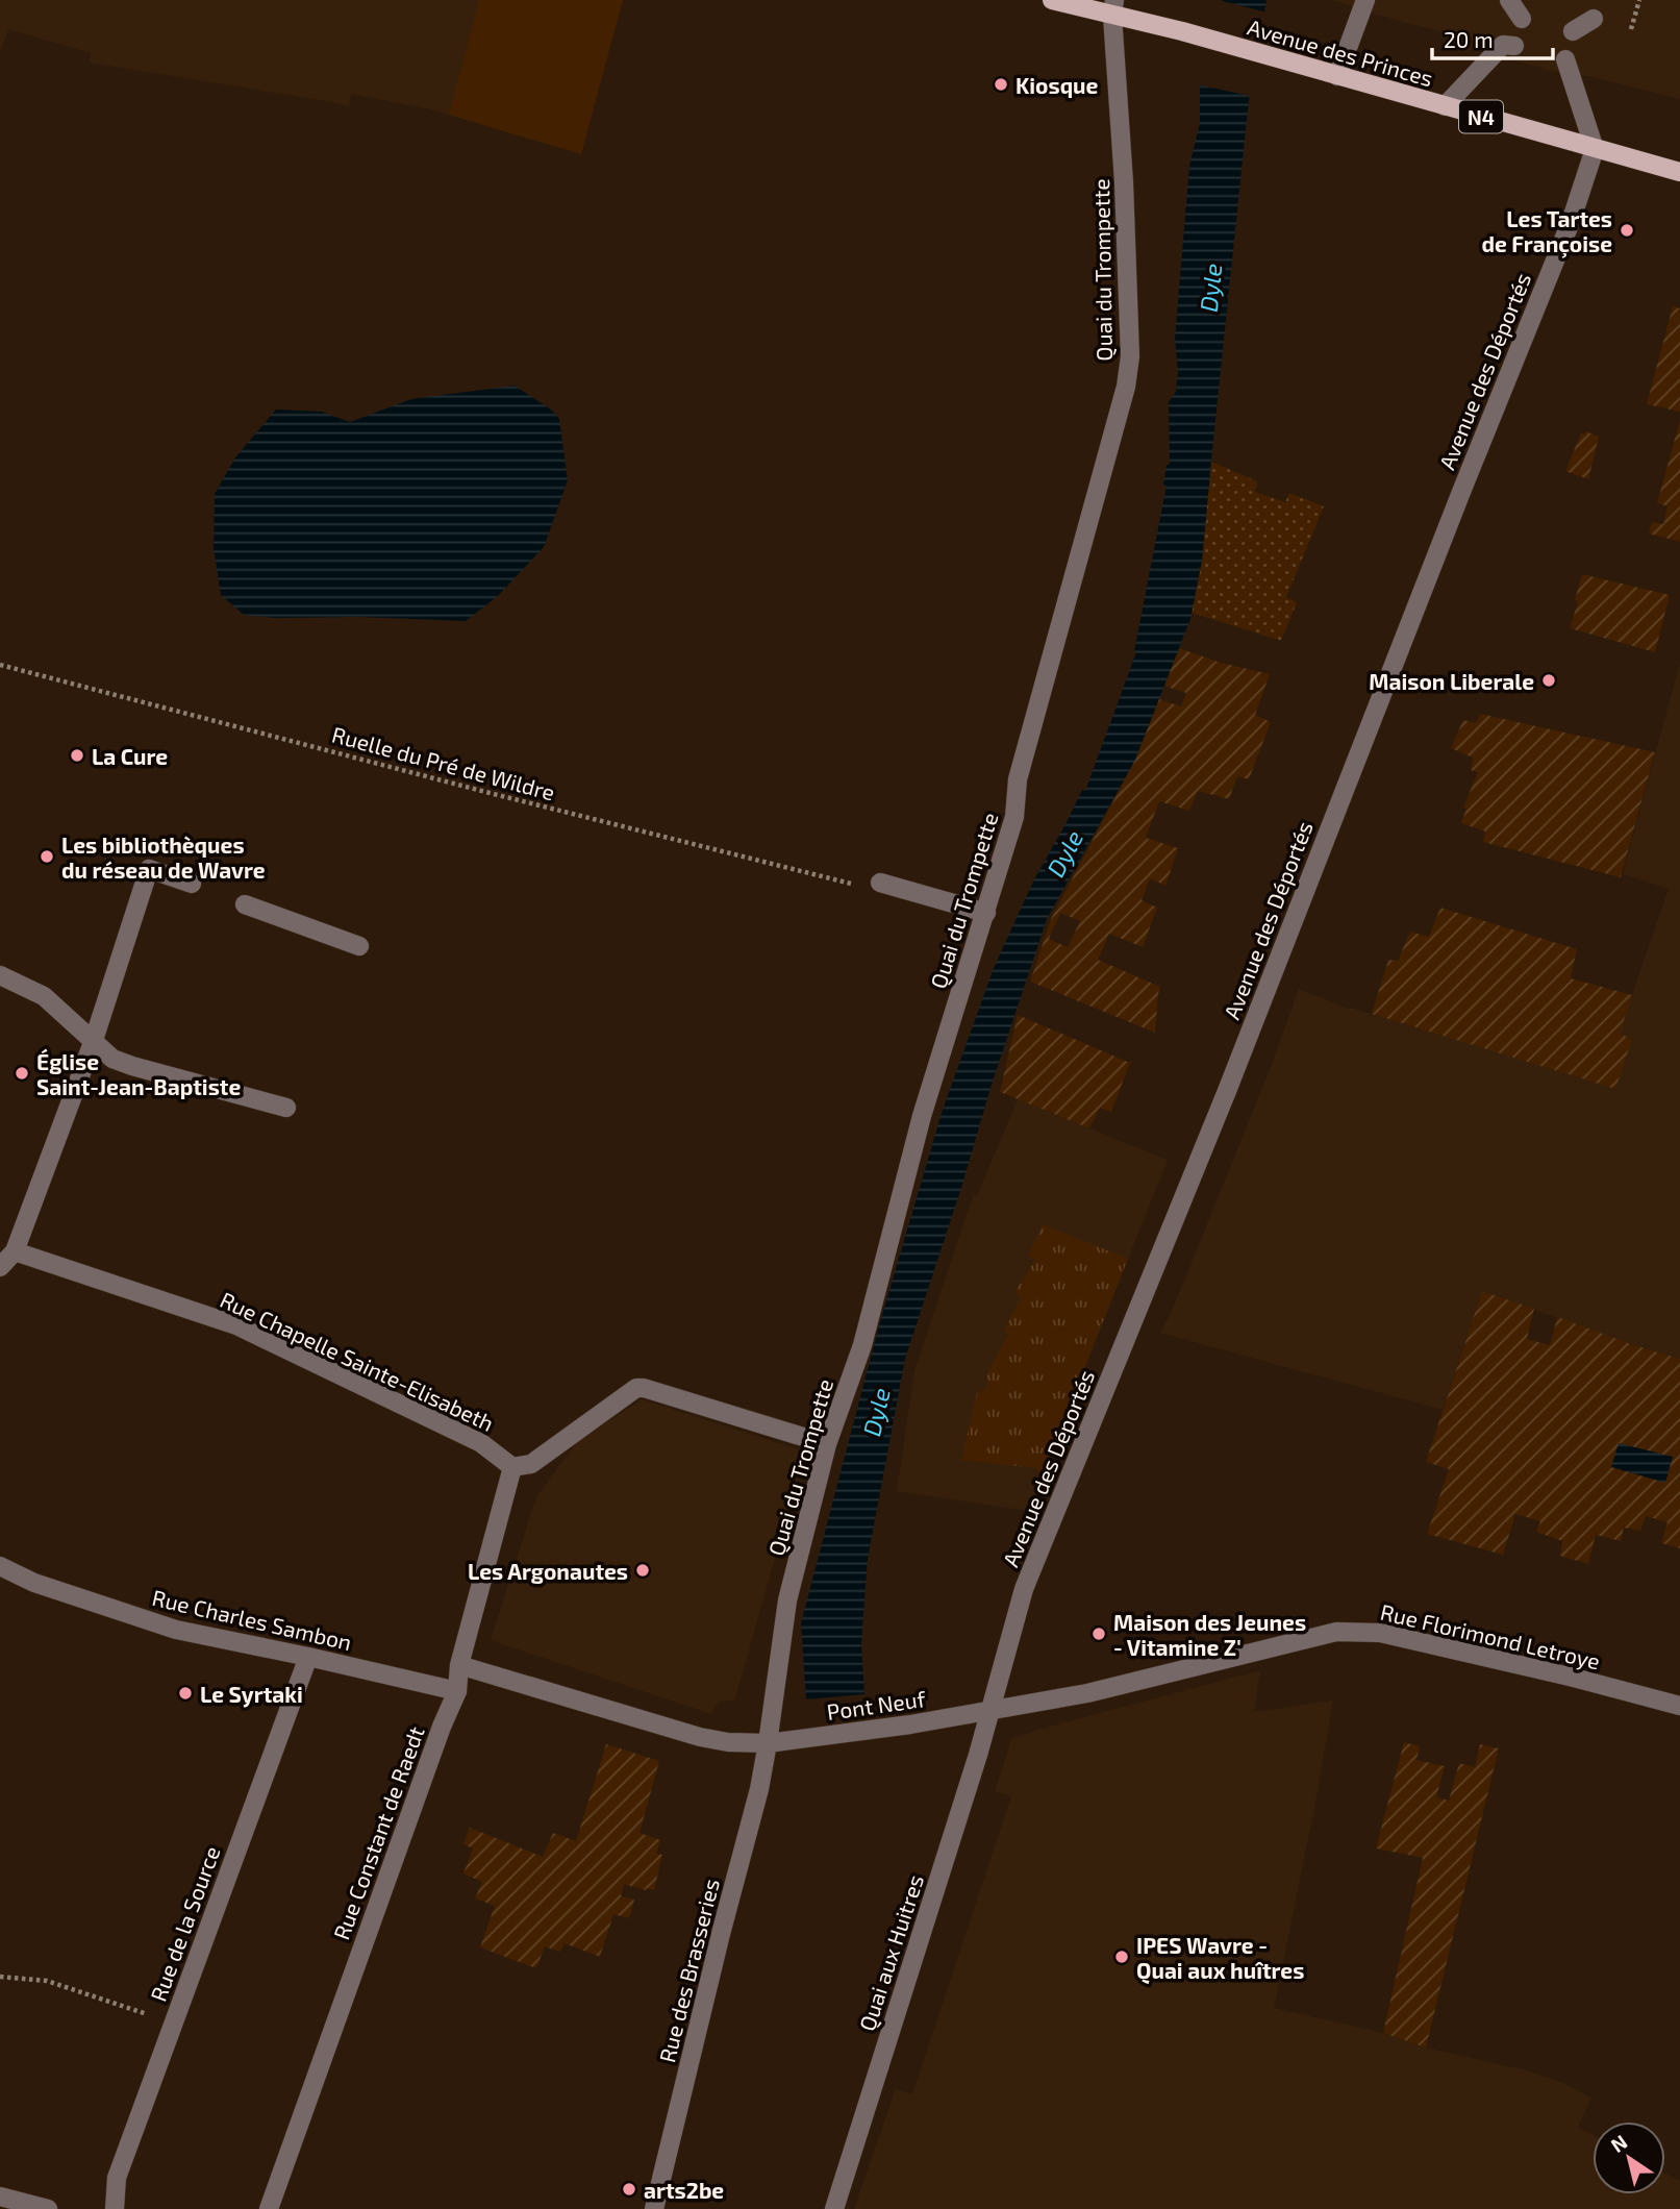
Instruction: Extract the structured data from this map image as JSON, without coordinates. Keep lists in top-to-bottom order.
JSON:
{
  "streets": {
    "main road": ["Avenue des Princes", "N4"],
    "street": [
      "Quai du Trompette",
      "Avenue des Déportés",
      "Rue Chapelle Sainte-Elisabeth",
      "Rue Charles Sambon",
      "Rue Florimond Letroye",
      "Pont Neuf",
      "Rue Constant de Raedt",
      "Rue de la Source",
      "Quai aux Huitres",
      "Rue des Brasseries"
    ],
    "path": ["Ruelle du Pré de Wildre"]
  },
  "crossings": [
    ["Avenue des Princes", "N4"],
    ["Avenue des Princes", "Quai du Trompette"],
    ["Avenue des Princes", "Avenue des Déportés"],
    ["N4", "Quai du Trompette"],
    ["Quai du Trompette", "Pont Neuf"],
    ["Quai du Trompette", "Rue des Brasseries"],
    ["Avenue des Déportés", "Rue Florimond Letroye"],
    ["Avenue des Déportés", "Pont Neuf"],
    ["Avenue des Déportés", "Quai aux Huitres"],
    ["Rue Chapelle Sainte-Elisabeth", "Rue Constant de Raedt"],
    ["Rue Charles Sambon", "Rue Constant de Raedt"],
    ["Rue Charles Sambon", "Rue de la Source"],
    ["Rue Florimond Letroye", "Pont Neuf"],
    ["Rue Florimond Letroye", "Quai aux Huitres"],
    ["Pont Neuf", "Quai aux Huitres"],
    ["Pont Neuf", "Rue des Brasseries"]
  ],
  "water": ["Dyle"],
  "places": [
    "Kiosque",
    "Les Tartes de Françoise",
    "Maison Liberale",
    "La Cure",
    "Les bibliothèques du réseau de Wavre",
    "Église Saint-Jean-Baptiste",
    "Les Argonautes",
    "Maison des Jeunes - Vitamine Z'",
    "Le Syrtaki",
    "IPES Wavre - Quai aux huîtres",
    "arts2be"
  ],
  "scale_bar": "20 m",
  "north": "top left"
}
